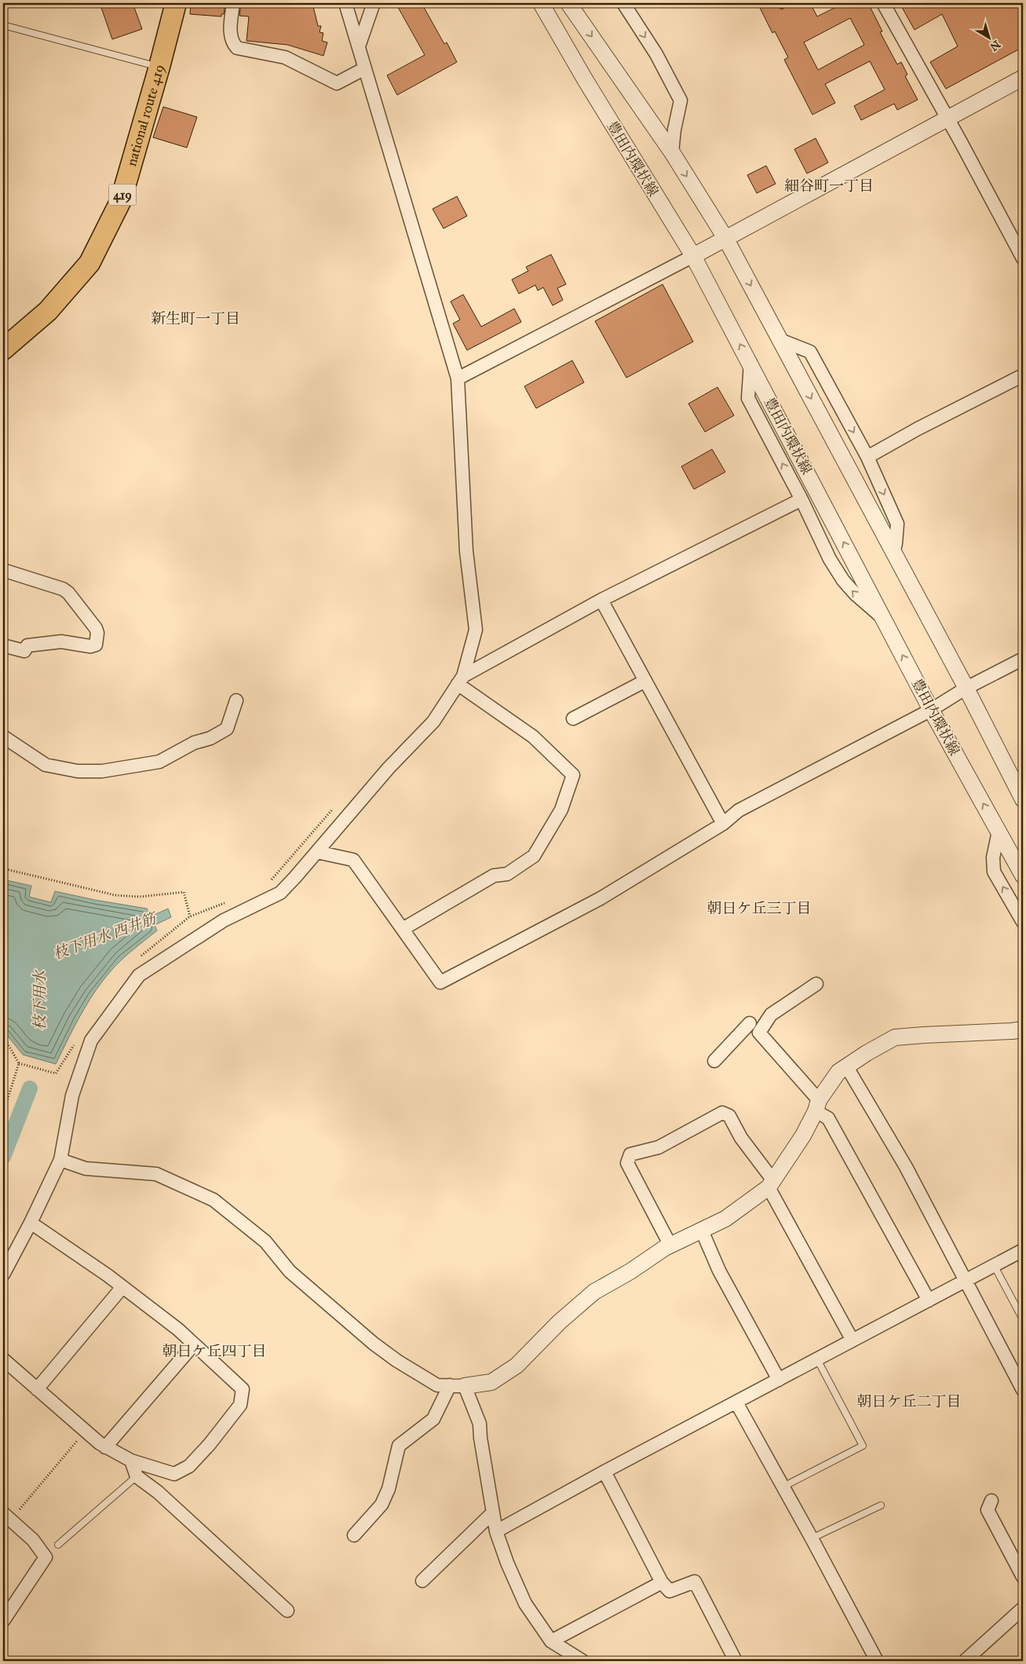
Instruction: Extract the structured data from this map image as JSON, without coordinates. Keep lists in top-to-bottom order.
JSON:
{
  "streets": {
    "highway": ["national route 419", "419"],
    "street": ["豊田内環状線"]
  },
  "districts": [
    "細谷町一丁目",
    "新生町一丁目",
    "朝日ケ丘三丁目",
    "朝日ケ丘四丁目",
    "朝日ケ丘二丁目"
  ],
  "water": ["枝下用水 西井筋", "枝下用水"],
  "north": "bottom right"
}
